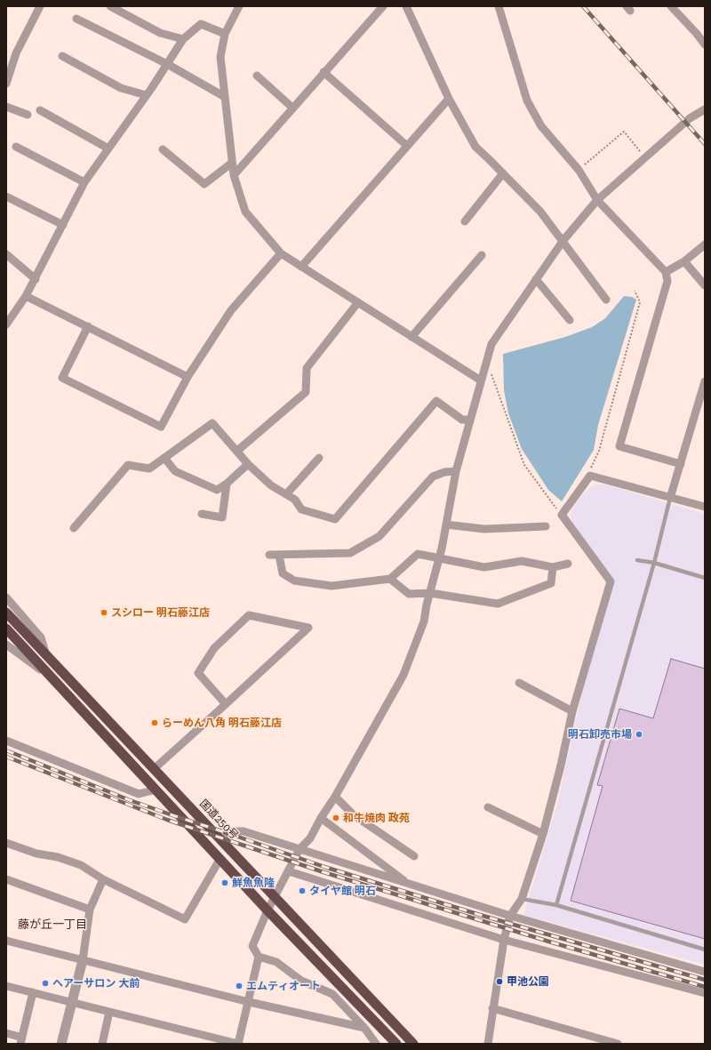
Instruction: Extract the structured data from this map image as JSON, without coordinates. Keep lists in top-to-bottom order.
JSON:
{
  "streets": {
    "highway": ["国道250号"]
  },
  "districts": ["藤が丘一丁目"],
  "places": [
    "スシロー 明石藤江店",
    "らーめん八角 明石藤江店",
    "明石卸売市場",
    "和牛焼肉 政苑",
    "鮮魚魚隆",
    "タイヤ館 明石",
    "甲池公園",
    "ヘアーサロン 大前",
    "エムティオート"
  ]
}
